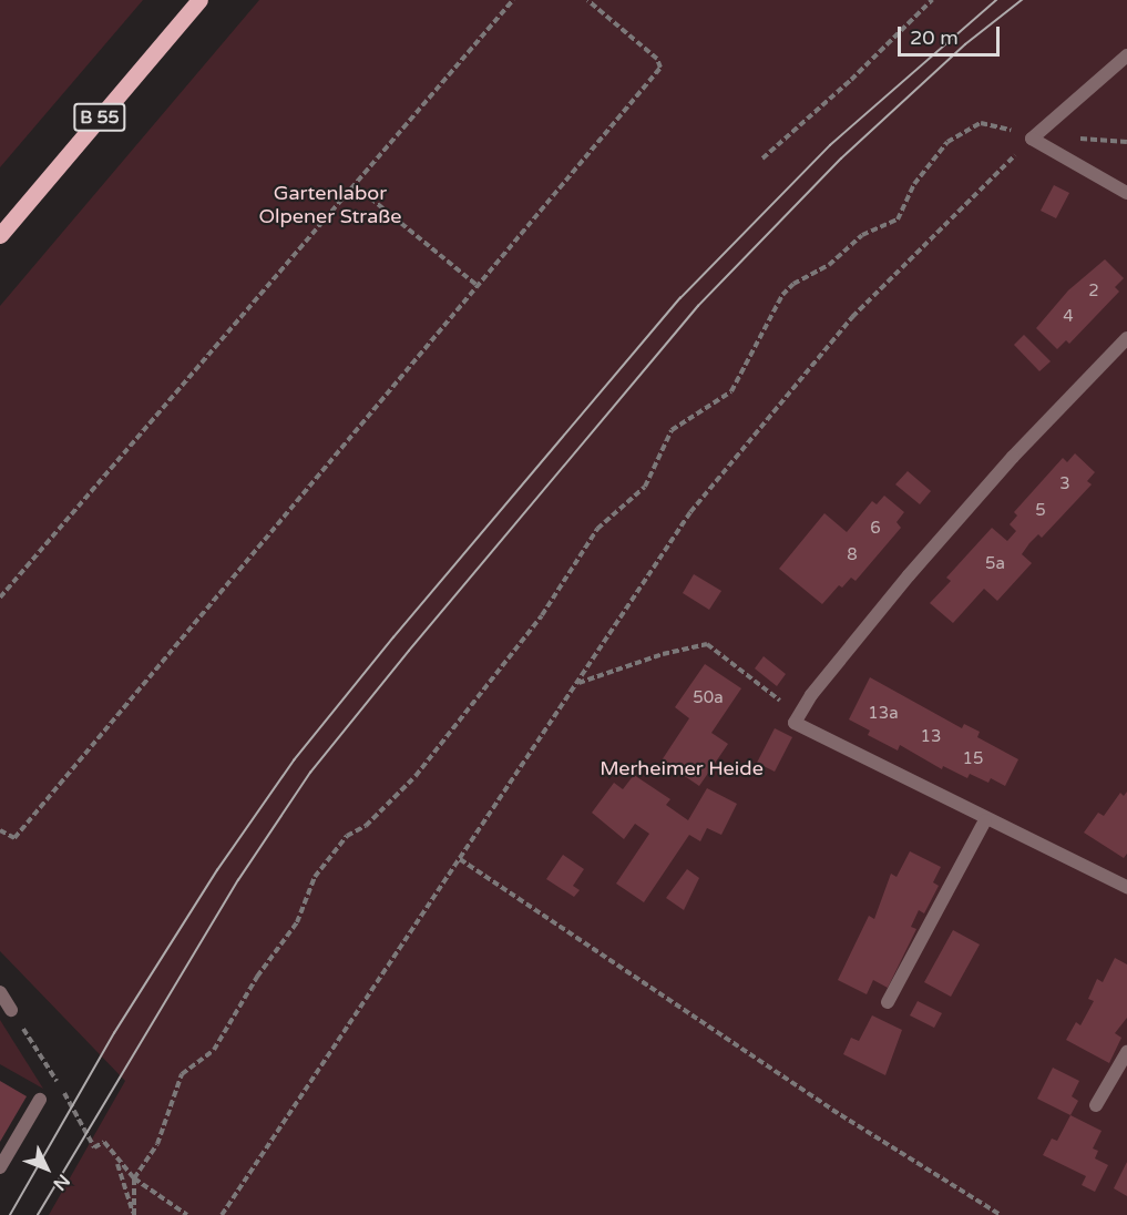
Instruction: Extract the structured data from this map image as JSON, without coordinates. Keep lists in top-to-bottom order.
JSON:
{
  "streets": {
    "main road": ["B 55"]
  },
  "parks": ["Gartenlabor Olpener Straße", "Merheimer Heide"],
  "house_numbers": [
    "2",
    "4",
    "3",
    "5",
    "6",
    "8",
    "5a",
    "50a",
    "13a",
    "13",
    "15"
  ],
  "scale_bar": "20 m",
  "north": "bottom right"
}
